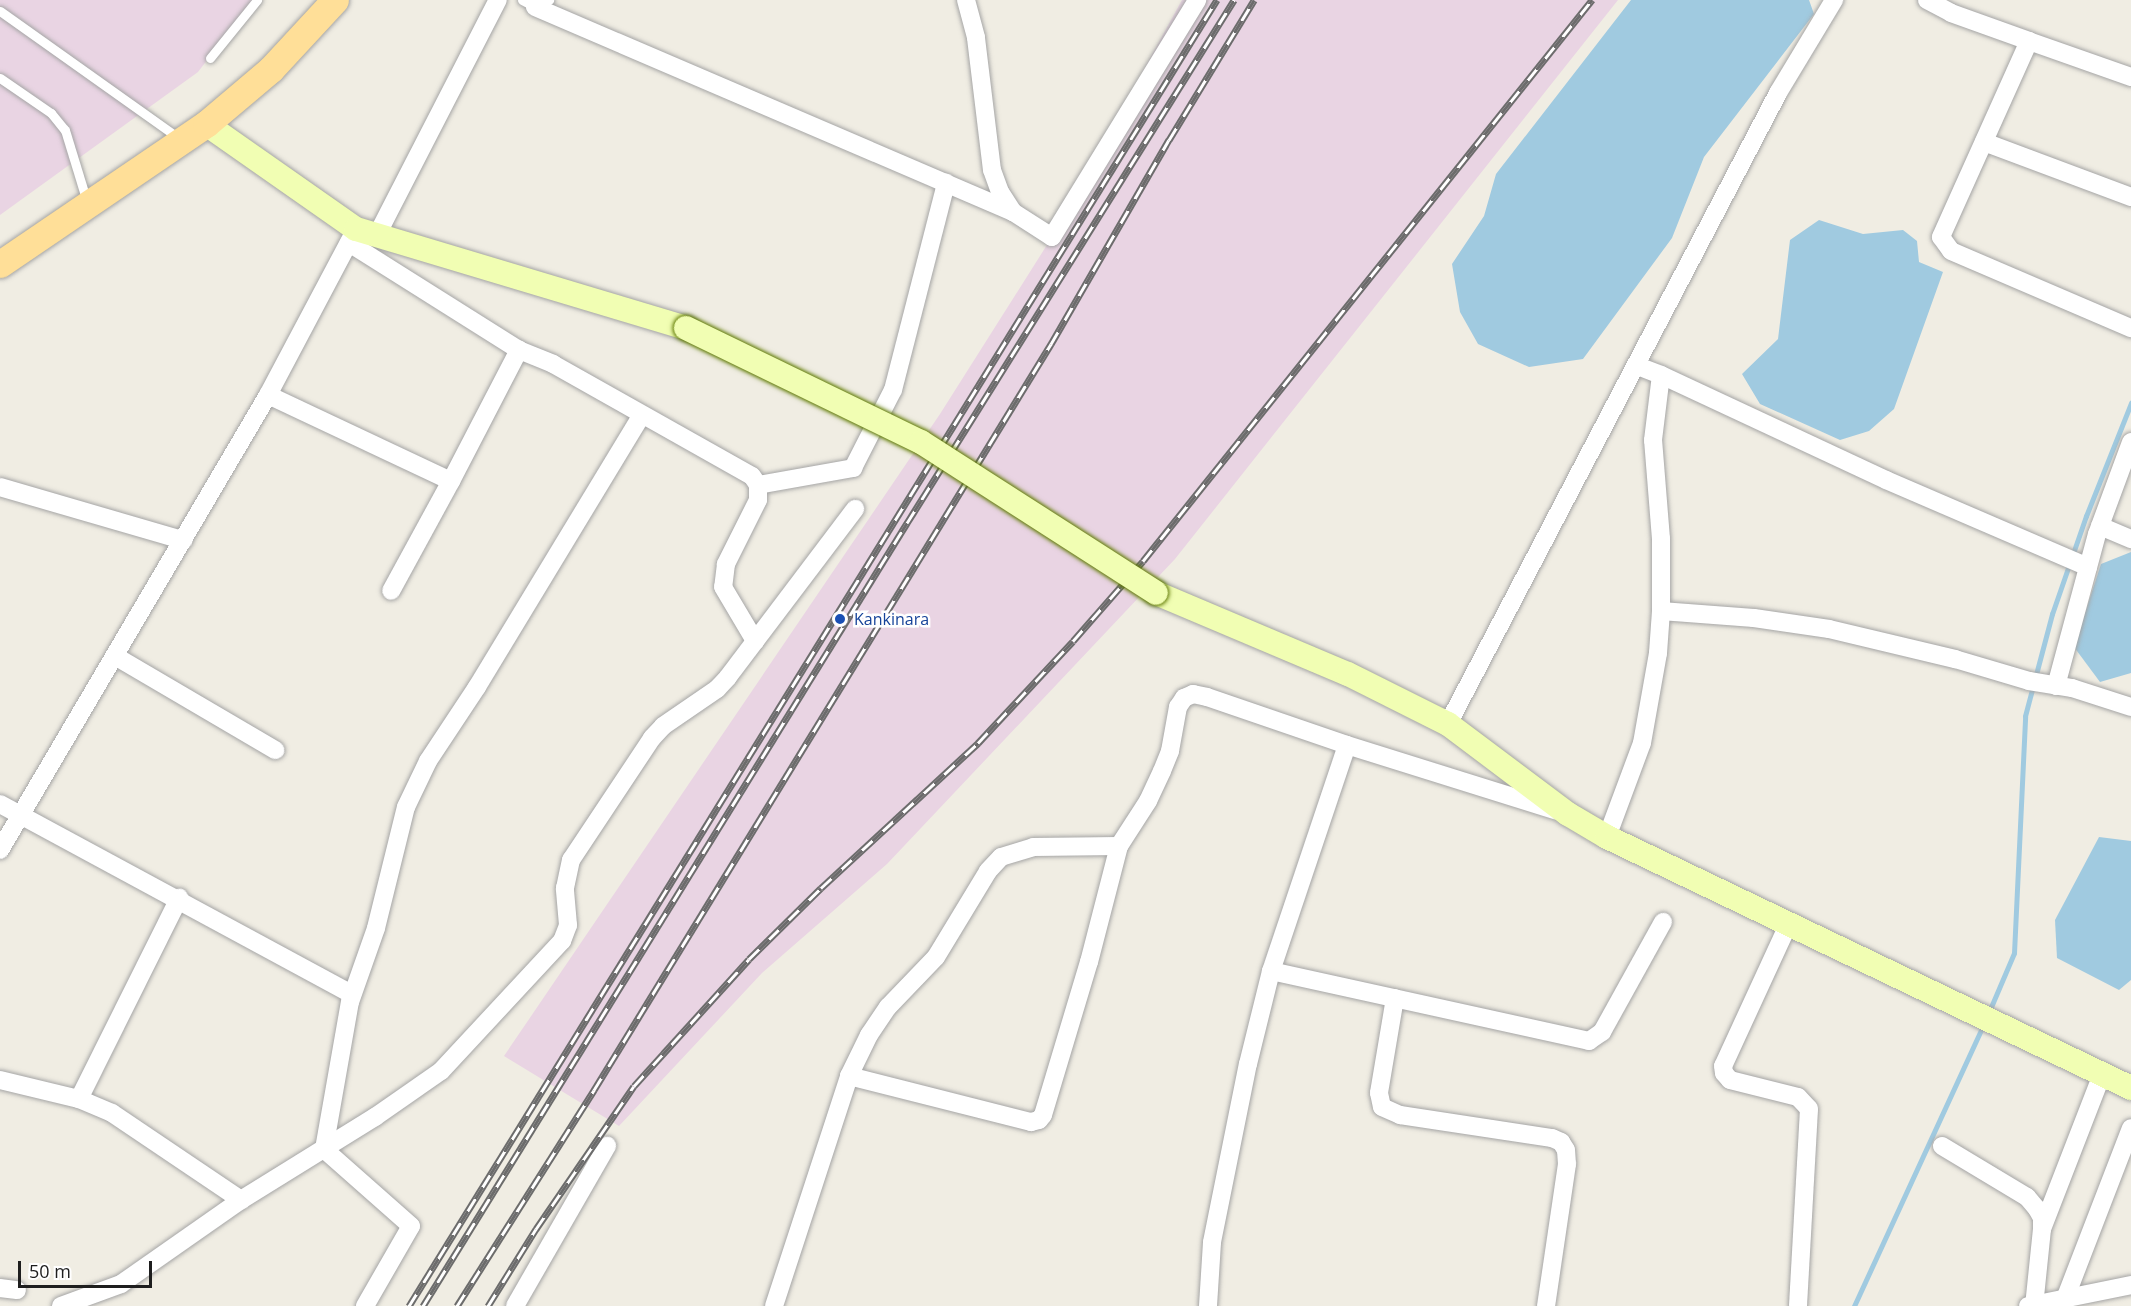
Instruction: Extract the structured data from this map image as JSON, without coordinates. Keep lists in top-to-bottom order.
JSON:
{
  "places": ["Kankinara"],
  "scale_bar": "50 m"
}
